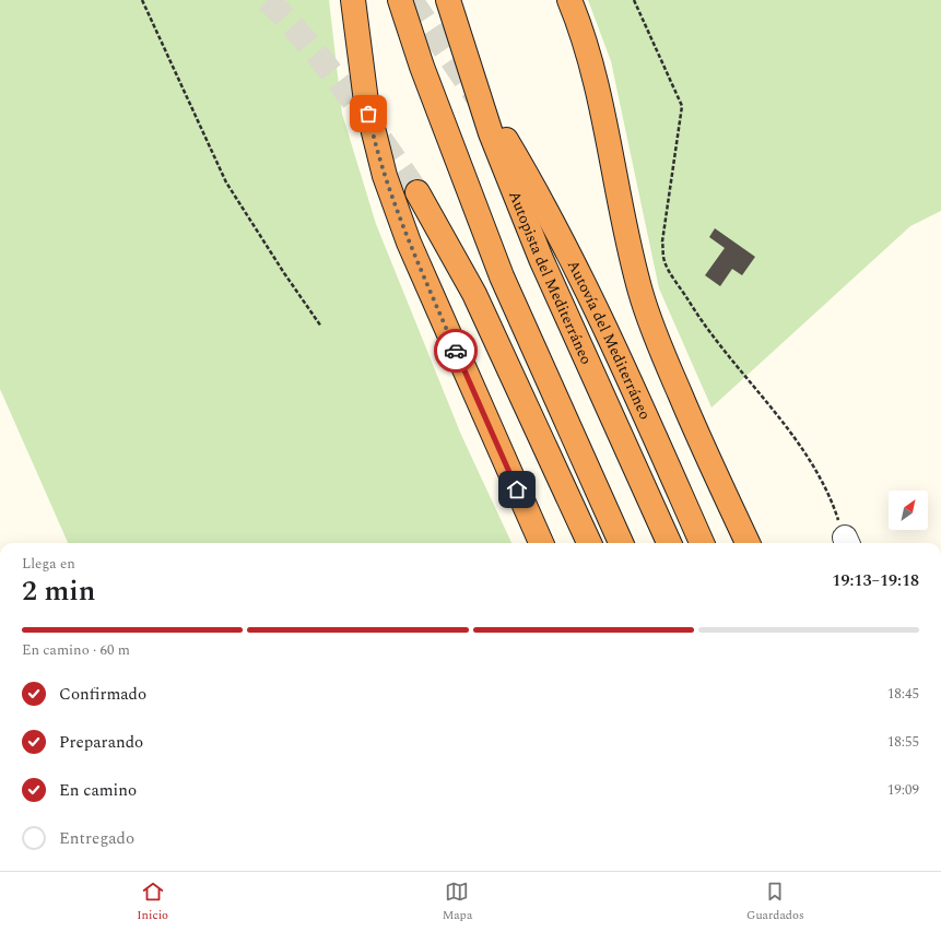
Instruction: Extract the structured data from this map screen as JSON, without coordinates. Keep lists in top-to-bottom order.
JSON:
{
  "streets": {
    "highway": ["Autopista del Mediterráneo", "Autovía del Mediterráneo"]
  },
  "crossings": [
    ["Autopista del Mediterráneo", "Autovía del Mediterráneo"]
  ],
  "north": "top right",
  "page": {
    "heading": ["2 min", "Llega en", "19:13–19:18"],
    "bar": "En camino · 60 m",
    "list": [
      ["Confirmado", "18:45"],
      ["Preparando", "18:55"],
      ["En camino", "19:09"],
      "Entregado"
    ],
    "tabs": ["Inicio", "Mapa", "Guardados"]
  }
}
